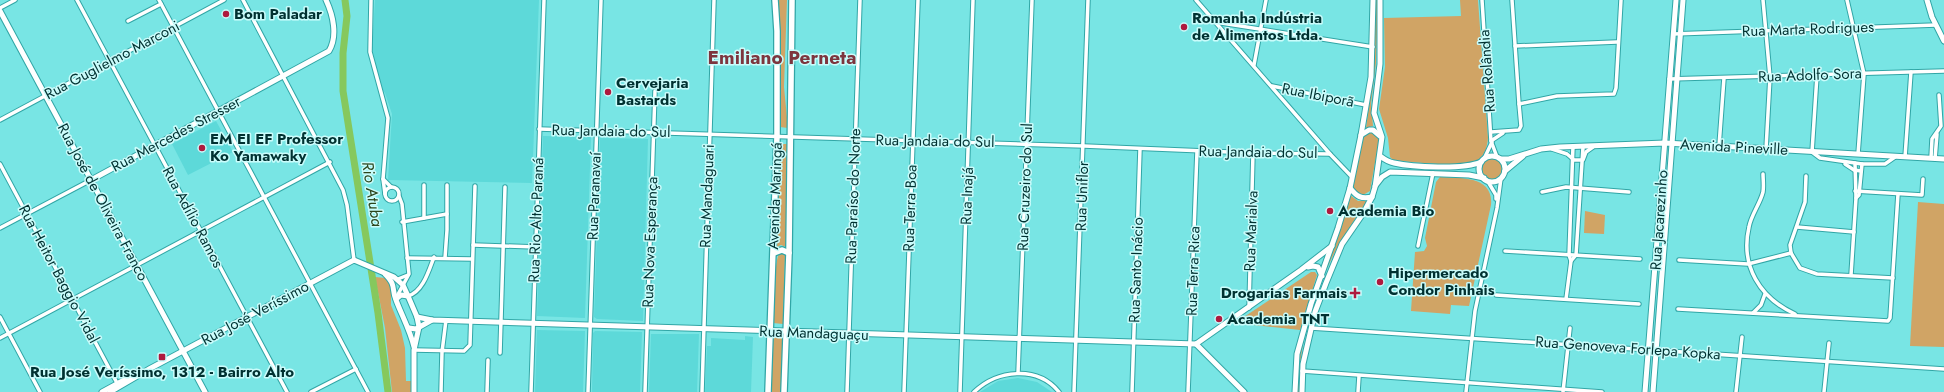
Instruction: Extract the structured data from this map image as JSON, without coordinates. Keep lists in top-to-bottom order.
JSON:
{
  "streets": {
    "main road": ["Avenida Maringá"],
    "street": [
      "Rua Marta Rodrigues",
      "Rua Guglielmo Marconi",
      "Rua Rolândia",
      "Rua Adolfo Sora",
      "Rua Ibiporã",
      "Rua Jandaia do Sul",
      "Rua Mercedes Stresser",
      "Avenida Pineville",
      "Rua Cruzeiro do Sul",
      "Rua Paranavaí",
      "Rua Mandaguari",
      "Rua Paraíso do Norte",
      "Rua Inajá",
      "Rua Uniflor",
      "Rua José de Oliveira Franco",
      "Rua Terra Boa",
      "Rua Adílio Ramos",
      "Rua Rio Alto Paraná",
      "Rua Jacarezinho",
      "Rua Marialva",
      "Rua Nova Esperança",
      "Rua Santo Inácio",
      "Rua Terra Rica",
      "Rua Heitor Baggio Vidal",
      "Rua José Veríssimo",
      "Rua Mandaguaçu",
      "Rua Genoveva Forlepa Kopka"
    ]
  },
  "crossings": [
    ["Rua Marta Rodrigues", "Rua Jacarezinho"],
    ["Rua Guglielmo Marconi", "Rua José de Oliveira Franco"],
    ["Rua Guglielmo Marconi", "Rua Adílio Ramos"],
    ["Rua Rolândia", "Avenida Pineville"],
    ["Rua Adolfo Sora", "Rua Jacarezinho"],
    ["Rua Jandaia do Sul", "Rua Cruzeiro do Sul"],
    ["Rua Jandaia do Sul", "Rua Paranavaí"],
    ["Rua Jandaia do Sul", "Rua Mandaguari"],
    ["Rua Jandaia do Sul", "Avenida Maringá"],
    ["Rua Jandaia do Sul", "Rua Paraíso do Norte"],
    ["Rua Jandaia do Sul", "Rua Inajá"],
    ["Rua Jandaia do Sul", "Rua Uniflor"],
    ["Rua Jandaia do Sul", "Rua Terra Boa"],
    ["Rua Jandaia do Sul", "Rua Rio Alto Paraná"],
    ["Rua Jandaia do Sul", "Rua Marialva"],
    ["Rua Jandaia do Sul", "Rua Nova Esperança"],
    ["Rua Jandaia do Sul", "Rua Santo Inácio"],
    ["Rua Jandaia do Sul", "Rua Terra Rica"],
    ["Rua Mercedes Stresser", "Rua José de Oliveira Franco"],
    ["Rua Mercedes Stresser", "Rua Adílio Ramos"],
    ["Rua Mercedes Stresser", "Rua Heitor Baggio Vidal"],
    ["Avenida Pineville", "Rua Jacarezinho"],
    ["Rua Cruzeiro do Sul", "Rua Mandaguaçu"],
    ["Rua Paranavaí", "Rua Mandaguaçu"],
    ["Rua Mandaguari", "Rua Mandaguaçu"],
    ["Avenida Maringá", "Rua Mandaguaçu"],
    ["Rua Paraíso do Norte", "Rua Mandaguaçu"],
    ["Rua Inajá", "Rua Mandaguaçu"],
    ["Rua Uniflor", "Rua Mandaguaçu"],
    ["Rua José de Oliveira Franco", "Rua José Veríssimo"],
    ["Rua Terra Boa", "Rua Mandaguaçu"],
    ["Rua Adílio Ramos", "Rua José Veríssimo"],
    ["Rua Rio Alto Paraná", "Rua Mandaguaçu"],
    ["Rua Jacarezinho", "Rua Genoveva Forlepa Kopka"],
    ["Rua Nova Esperança", "Rua Mandaguaçu"],
    ["Rua Santo Inácio", "Rua Mandaguaçu"],
    ["Rua Terra Rica", "Rua Mandaguaçu"],
    ["Rua Heitor Baggio Vidal", "Rua José Veríssimo"]
  ],
  "districts": ["Emiliano Perneta"],
  "water": ["Rio Atuba"],
  "places": {
    "other": [
      "Bom Paladar",
      "Romanha Indústria de Alimentos Ltda.",
      "Cervejaria Bastards",
      "EM EI EF Professor Ko Yamawaky",
      "Academia Bio",
      "Hipermercado Condor Pinhais",
      "Academia TNT"
    ],
    "health": ["Drogarias Farmais"],
    "transit": ["Rua José Veríssimo, 1312 - Bairro Alto"]
  }
}
